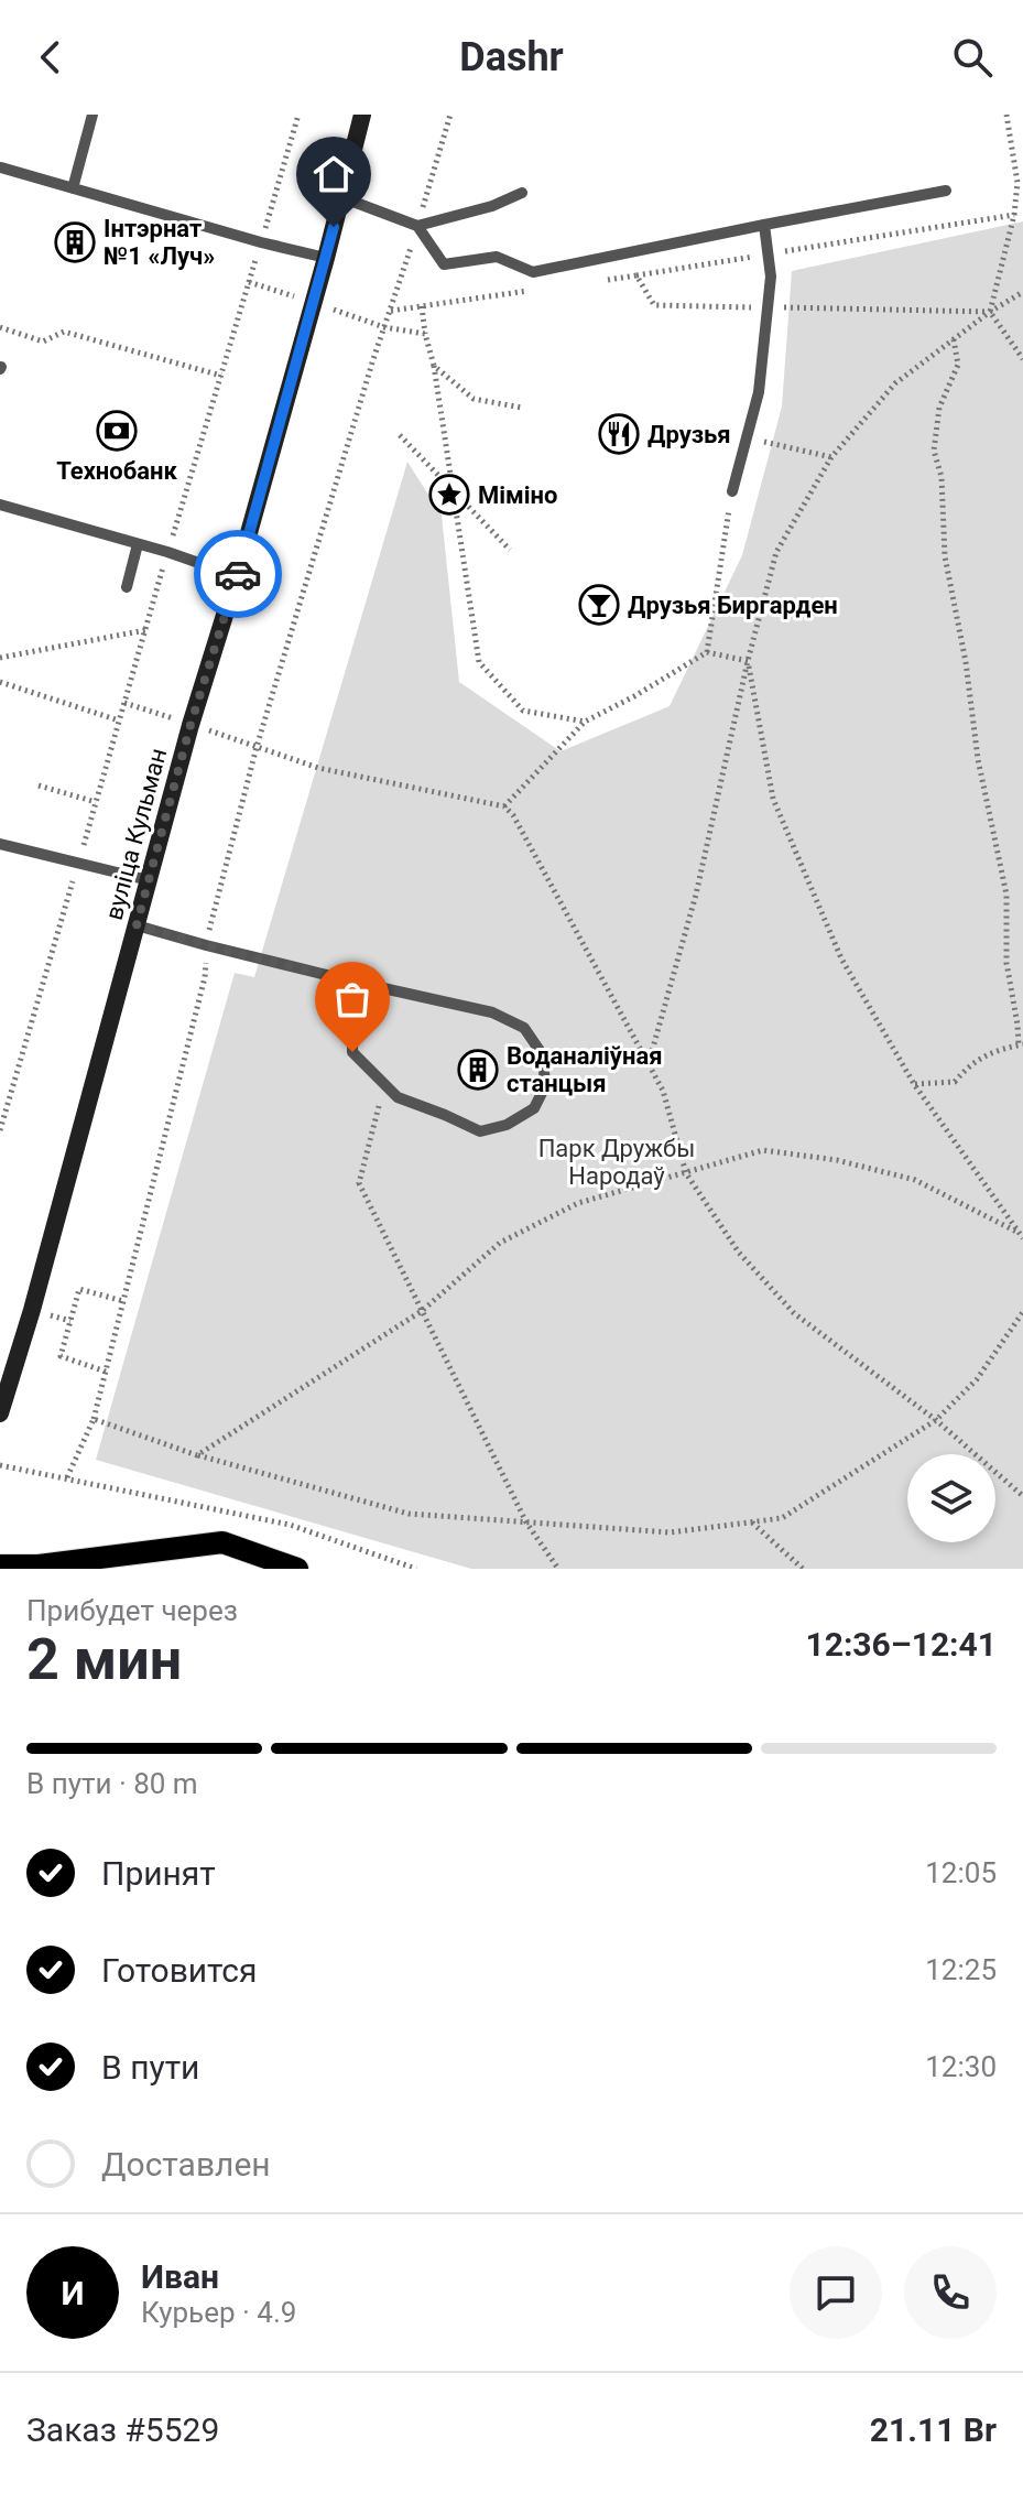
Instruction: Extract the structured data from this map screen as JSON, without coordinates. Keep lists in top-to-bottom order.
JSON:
{
  "streets": {
    "main road": ["вуліца Кульман"]
  },
  "parks": ["Парк Дружбы Народаў"],
  "places": {
    "building": ["Інтэрнат №1 «Луч»", "Воданаліўная станцыя"],
    "bank": ["Технобанк"],
    "restaurant": ["Друзья"],
    "place": ["Міміно"],
    "bar": ["Друзья Биргарден"]
  },
  "page": {
    "header": "Dashr",
    "heading": ["2 мин", "Прибудет через", "12:36–12:41"],
    "panel": [
      "Иван",
      "Курьер · 4.9",
      "Заказ #5529",
      "21.11 Br"
    ],
    "bar": "В пути · 80 m",
    "list": [
      ["Принят", "12:05"],
      ["Готовится", "12:25"],
      ["В пути", "12:30"],
      "Доставлен"
    ],
    "round": "И"
  }
}
